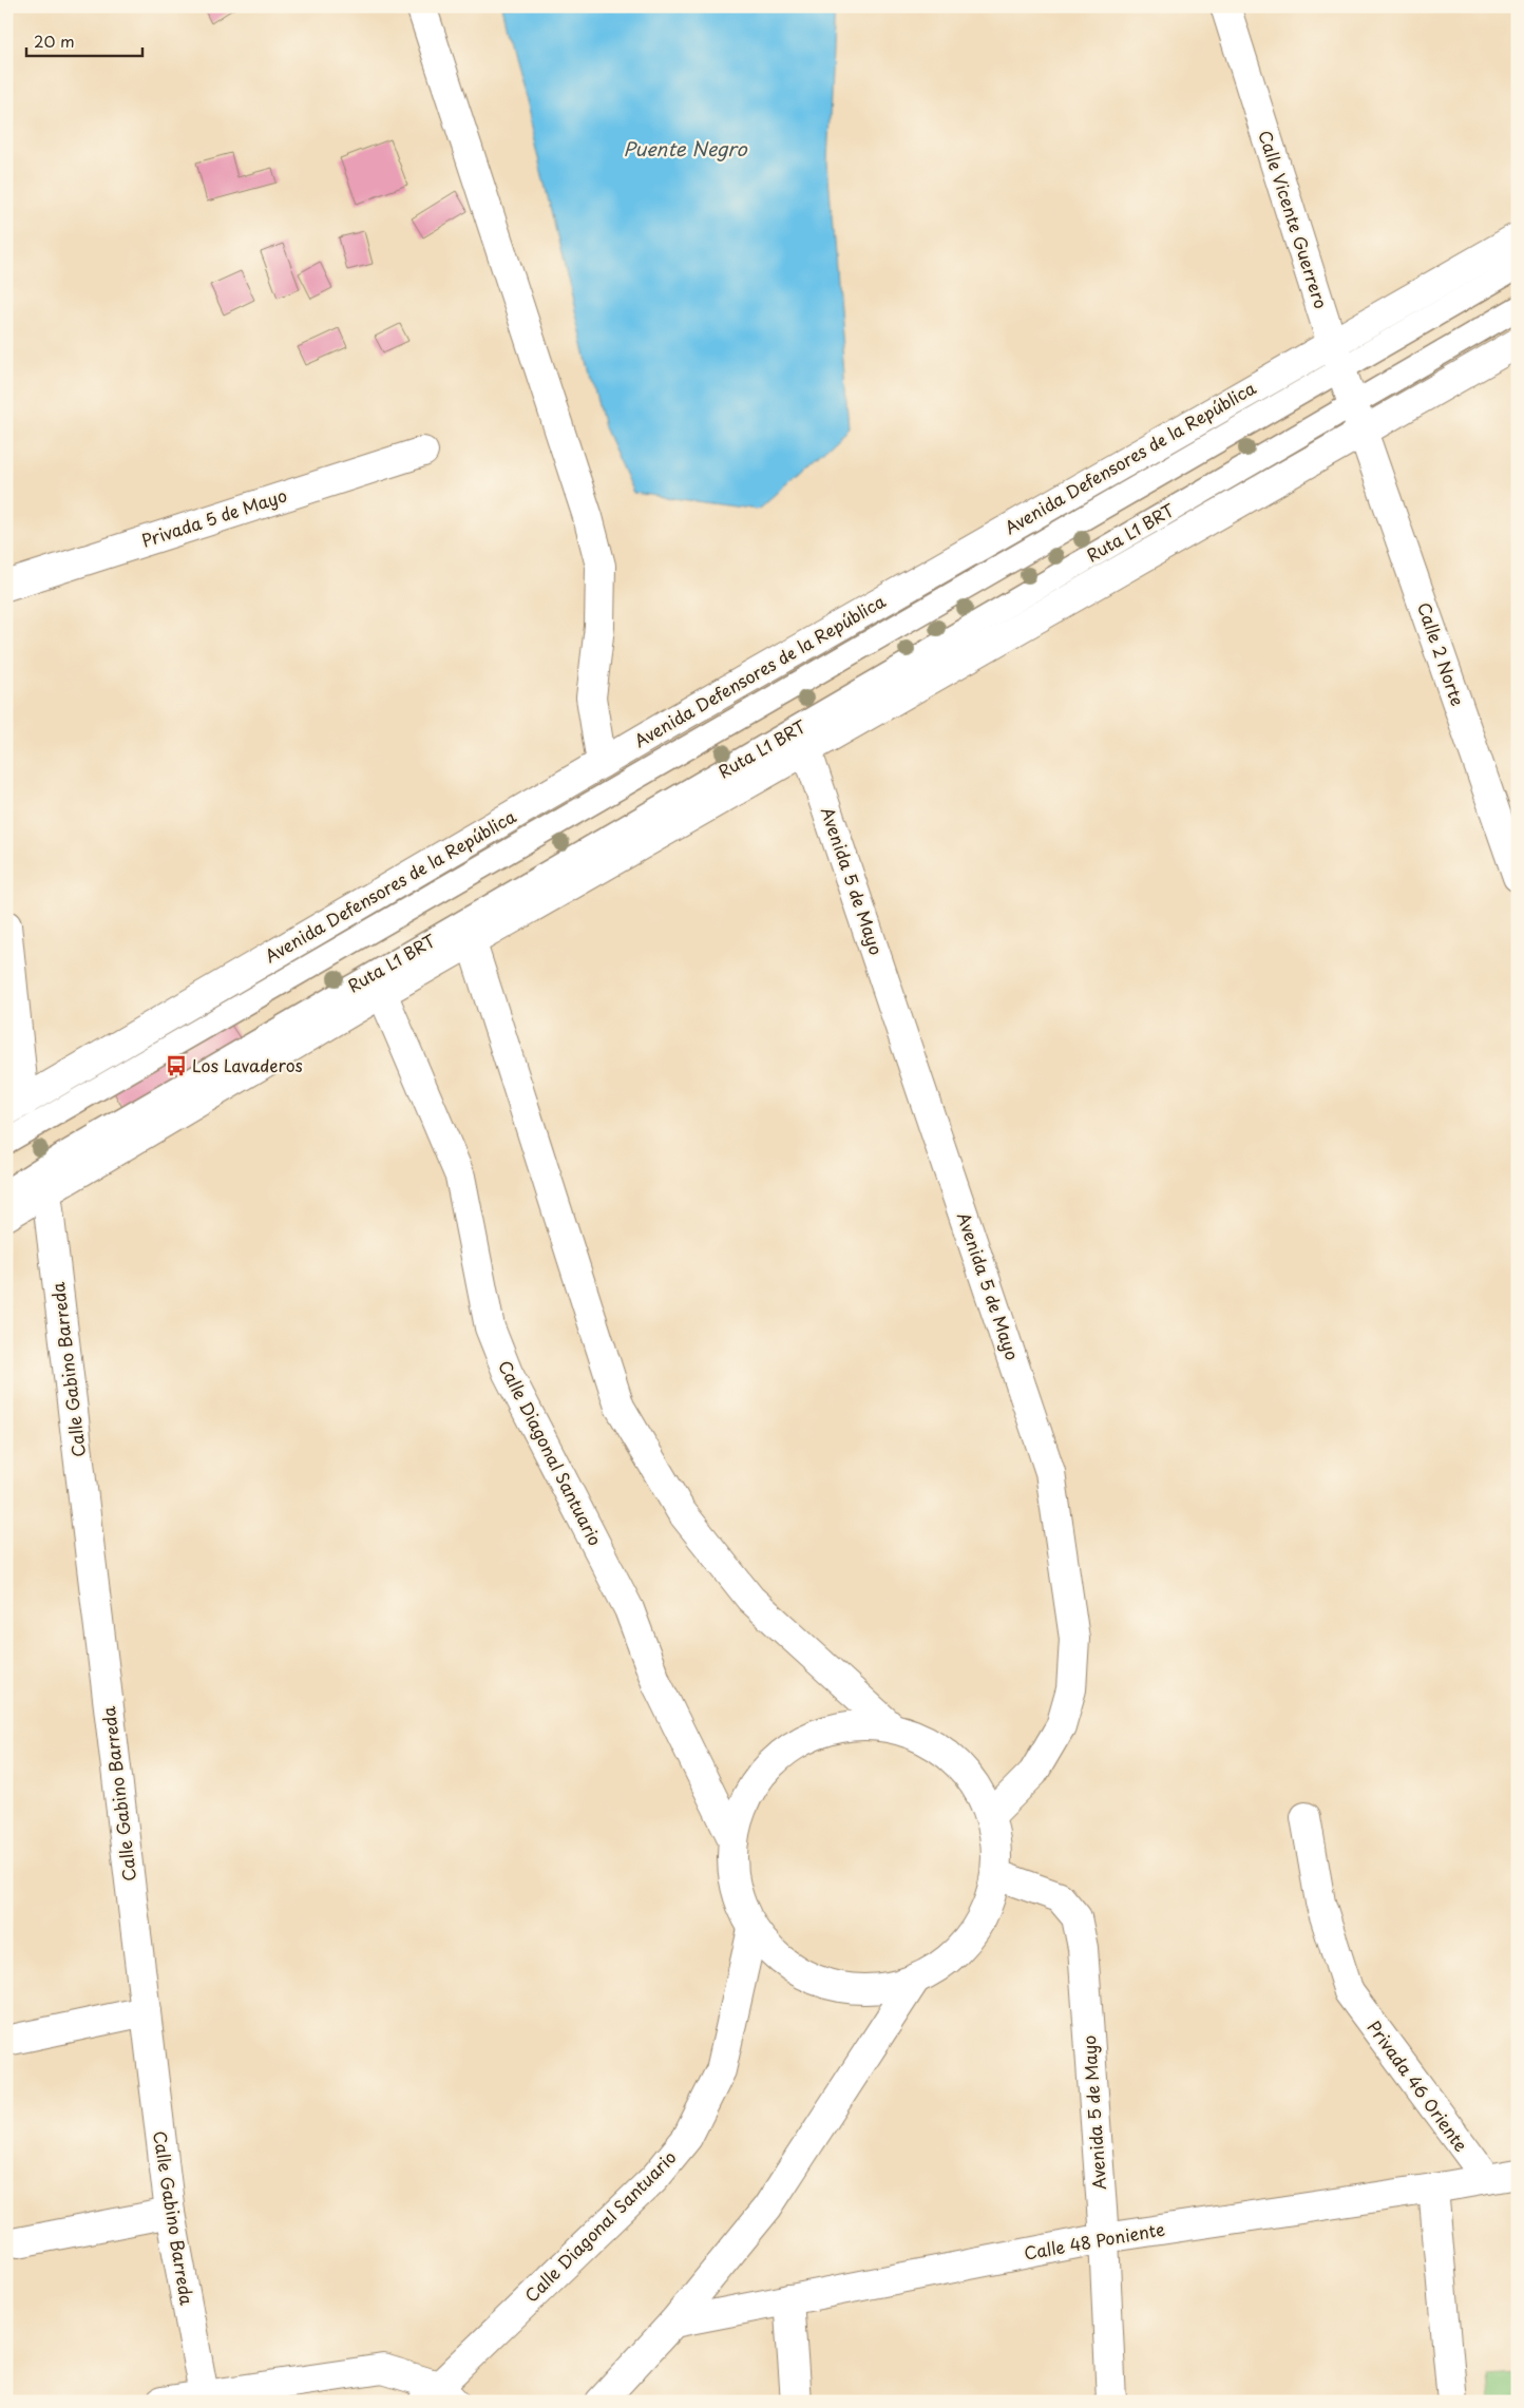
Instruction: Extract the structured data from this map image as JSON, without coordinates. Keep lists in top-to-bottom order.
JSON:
{
  "streets": {
    "street": [
      "Calle Vicente Guerrero",
      "Avenida Defensores de la República",
      "Privada 5 de Mayo",
      "Calle 2 Norte",
      "Avenida 5 de Mayo",
      "Calle Gabino Barreda",
      "Calle Diagonal Santuario",
      "Privada 46 Oriente",
      "Calle 48 Poniente"
    ],
    "lane": ["Ruta L1 BRT"]
  },
  "crossings": [
    ["Calle Vicente Guerrero", "Avenida Defensores de la República"],
    ["Calle Vicente Guerrero", "Ruta L1 BRT"],
    ["Calle Vicente Guerrero", "Calle 2 Norte"],
    ["Avenida 5 de Mayo", "Calle 48 Poniente"],
    ["Privada 46 Oriente", "Calle 48 Poniente"]
  ],
  "water": ["Puente Negro"],
  "places": {
    "bus stop": ["Los Lavaderos"]
  },
  "scale_bar": "20 m"
}
